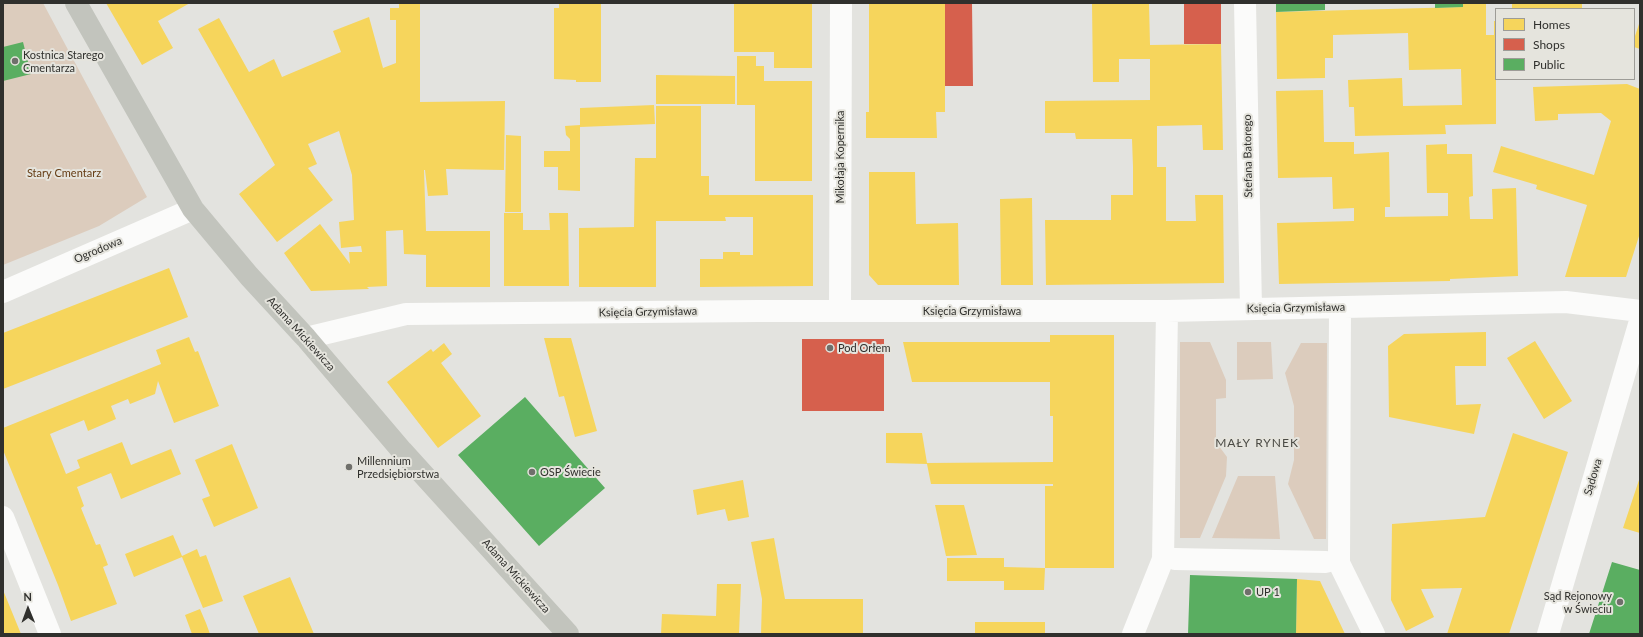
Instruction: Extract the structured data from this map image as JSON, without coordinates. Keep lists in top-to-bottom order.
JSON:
{
  "streets": {
    "street": [
      "Stefana Batorego",
      "Mikołaja Kopernika",
      "Ogrodowa",
      "Księcia Grzymisława",
      "Adama Mickiewicza",
      "Sądowa"
    ]
  },
  "crossings": [
    ["Stefana Batorego", "Księcia Grzymisława"],
    ["Mikołaja Kopernika", "Księcia Grzymisława"],
    ["Ogrodowa", "Adama Mickiewicza"],
    ["Księcia Grzymisława", "Adama Mickiewicza"]
  ],
  "districts": ["MAŁY RYNEK"],
  "parks": ["Stary Cmentarz"],
  "places": [
    "Kostnica Starego Cmentarza",
    "Pod Orłem",
    "Millennium Przedsiębiorstwa",
    "OSP Świecie",
    "UP 1",
    "Sąd Rejonowy w Świeciu"
  ],
  "legend": ["Homes", "Shops", "Public"],
  "north": "top"
}
